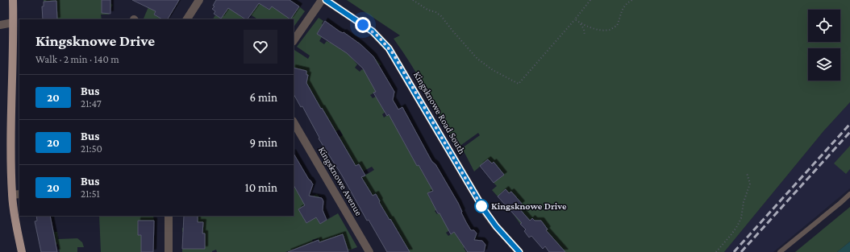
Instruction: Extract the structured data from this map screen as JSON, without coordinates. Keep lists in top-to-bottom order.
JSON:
{
  "streets": {
    "street": ["Kingsknowe Road South", "Kingsknowe Avenue"]
  },
  "places": ["Kingsknowe Drive"],
  "lines": ["bus line 20"],
  "page": {
    "heading": ["Kingsknowe Drive", "Walk · 2 min · 140 m"],
    "list": [
      {
        "mark": "20",
        "name": "Bus",
        "note": "21:47",
        "value": "6 min"
      },
      {
        "mark": "20",
        "name": "Bus",
        "note": "21:50",
        "value": "9 min"
      },
      {
        "mark": "20",
        "name": "Bus",
        "note": "21:51",
        "value": "10 min"
      }
    ]
  }
}
